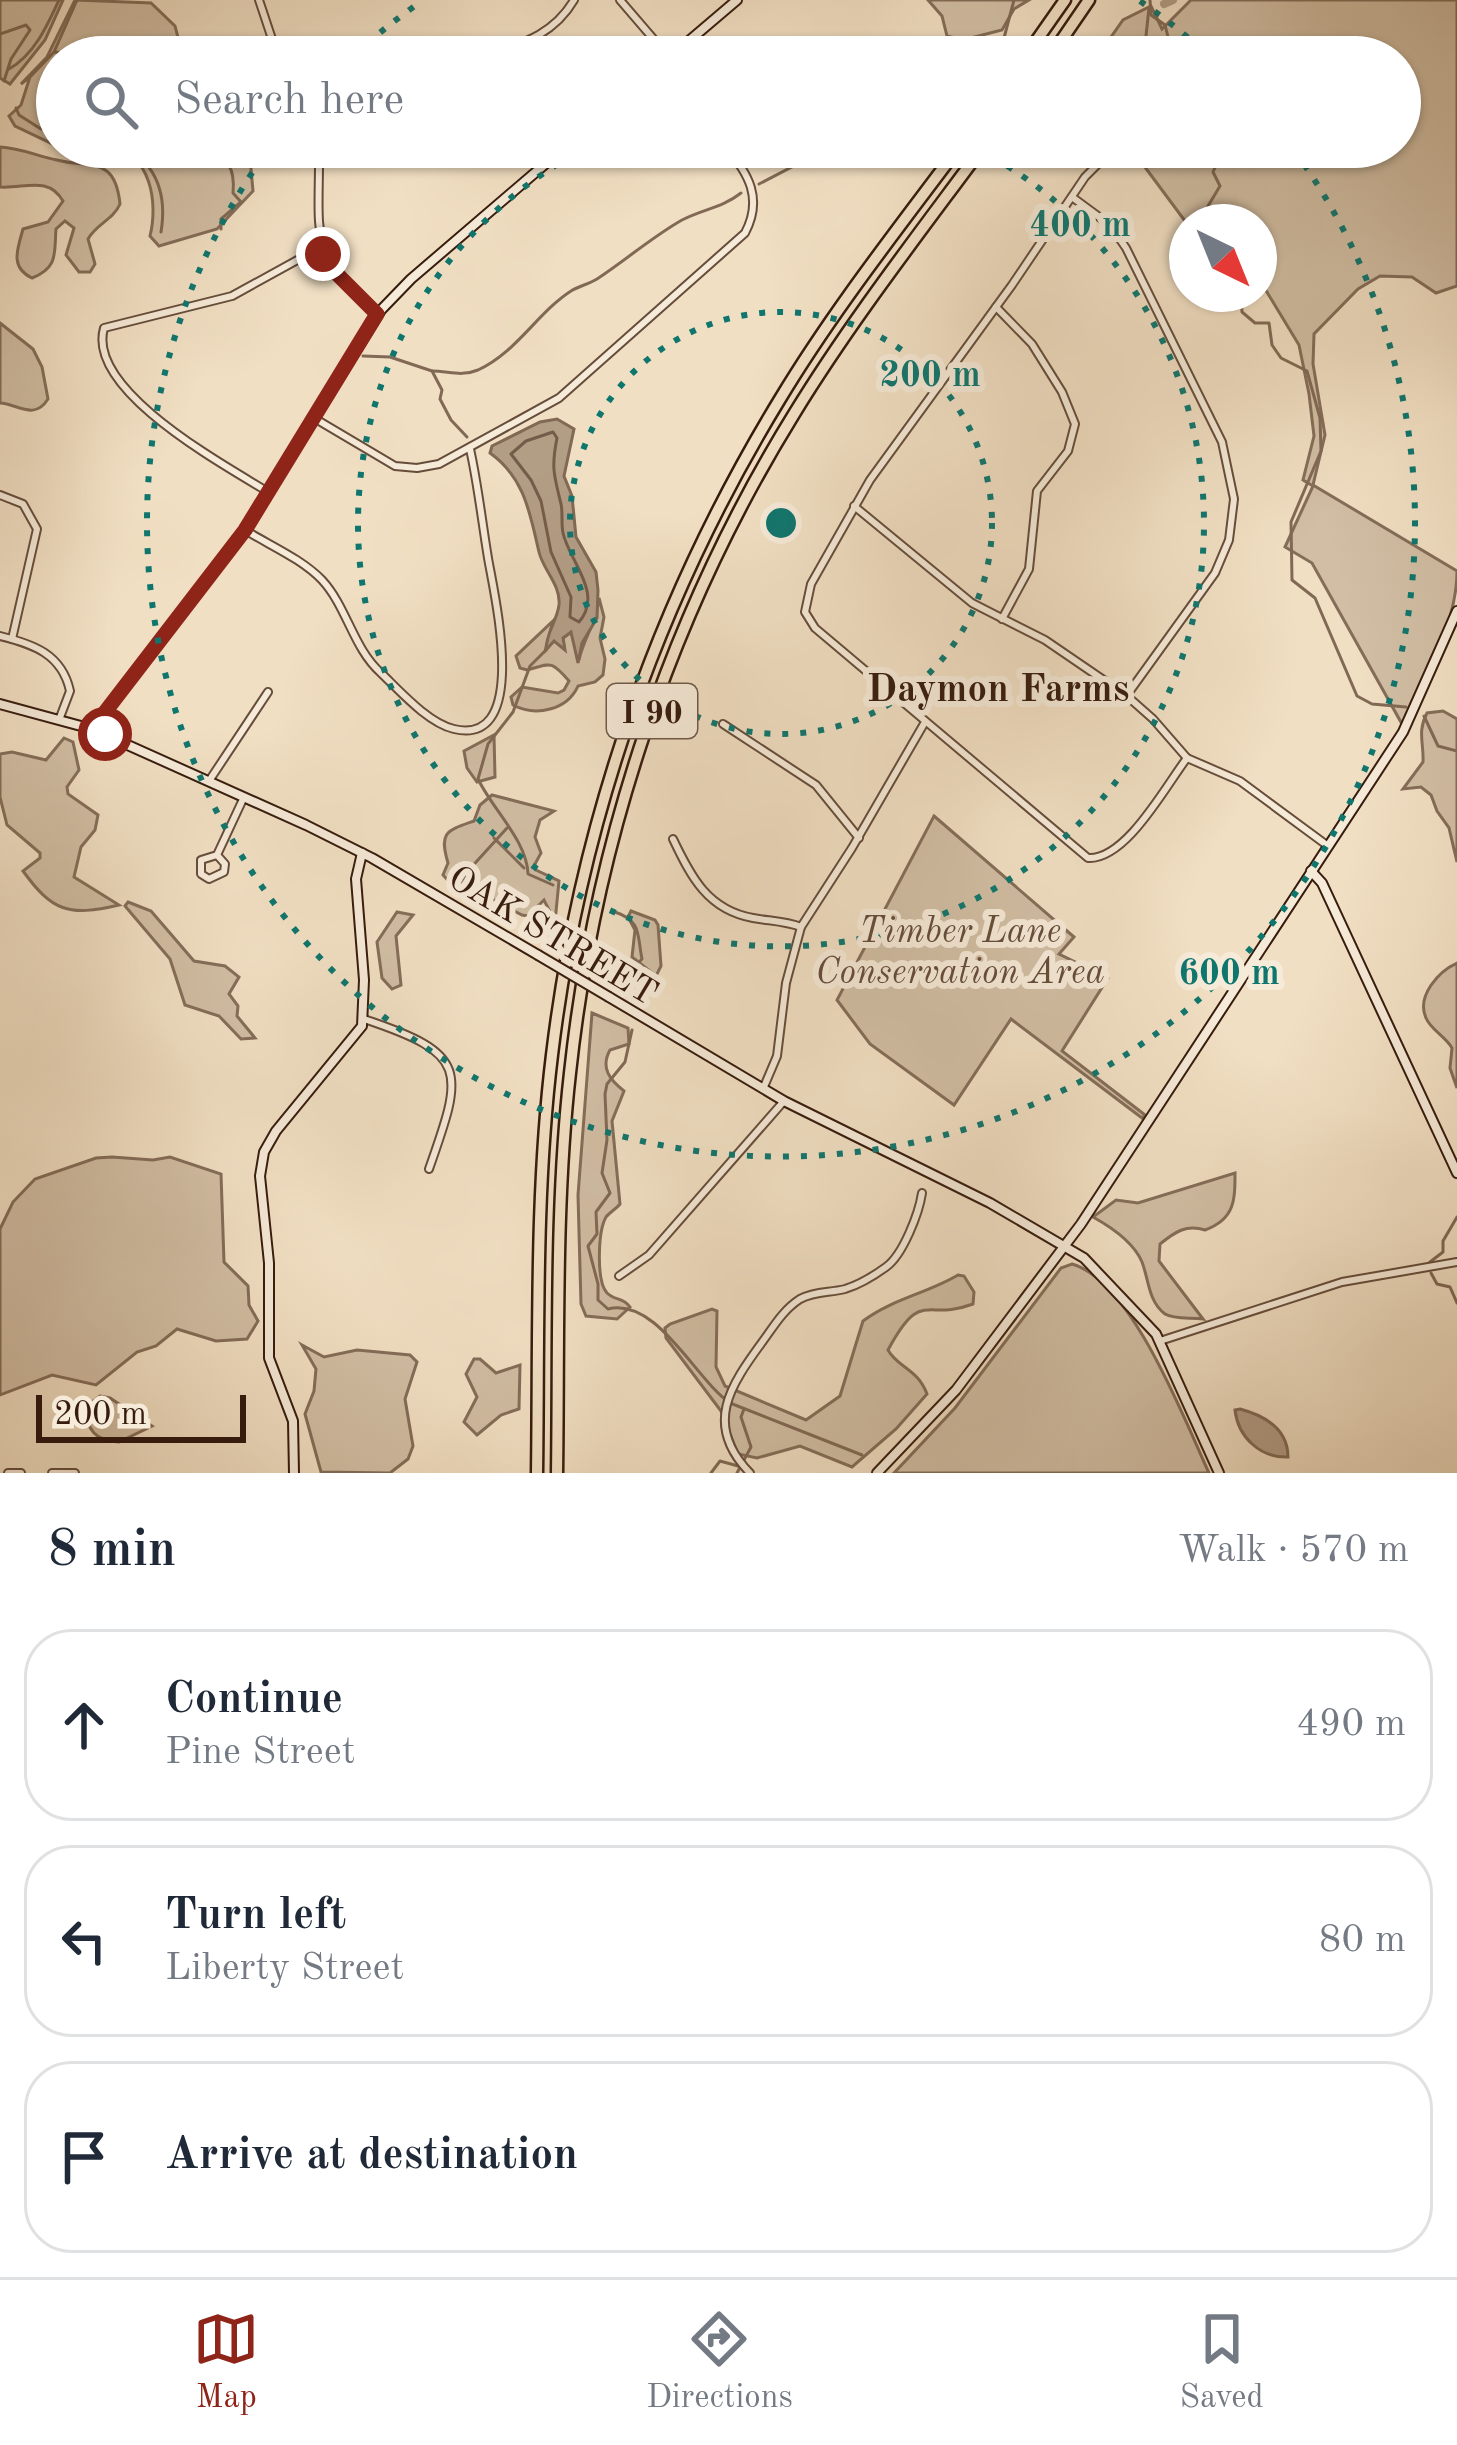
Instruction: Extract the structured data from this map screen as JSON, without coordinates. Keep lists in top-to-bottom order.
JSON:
{
  "streets": {
    "highway": ["I 90"],
    "main road": ["OAK STREET"]
  },
  "districts": ["Daymon Farms"],
  "parks": ["Timber Lane Conservation Area"],
  "scale_bar": "200 m",
  "north": "bottom right",
  "page": {
    "search": "Search here",
    "scale": "200 m",
    "heading": ["8 min", "Walk · 570 m"],
    "list": [
      ["Continue", "Pine Street", "490 m"],
      ["Turn left", "Liberty Street", "80 m"],
      "Arrive at destination"
    ],
    "nav": ["Map", "Directions", "Saved"]
  },
  "rings": ["400 m", "200 m", "600 m"]
}
